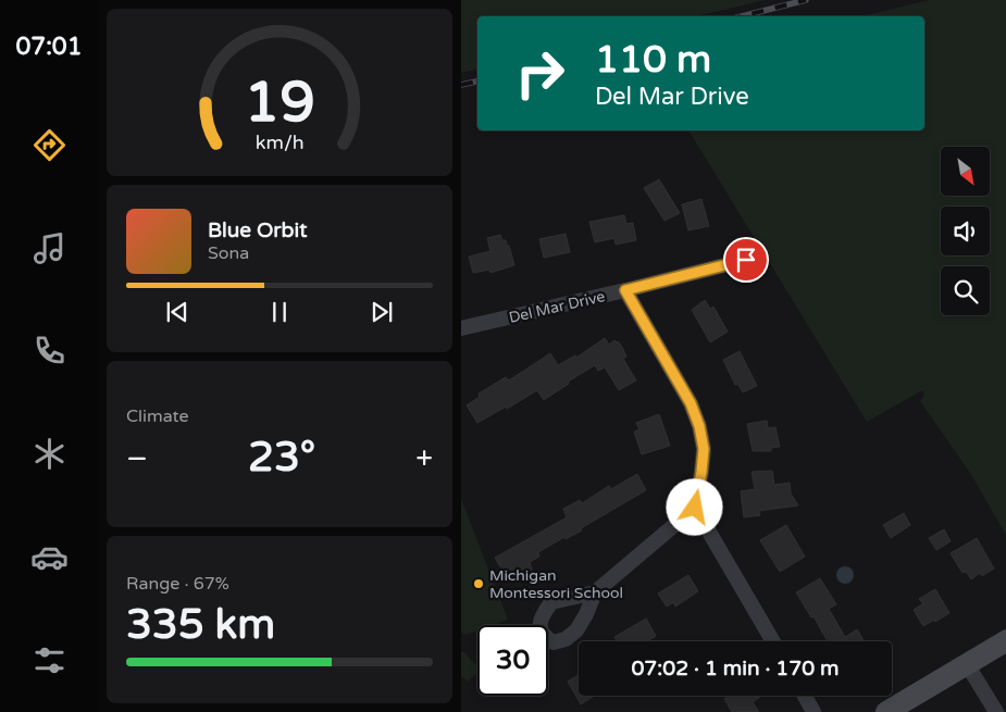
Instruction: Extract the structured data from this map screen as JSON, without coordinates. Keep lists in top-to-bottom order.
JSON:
{
  "streets": {
    "street": ["Del Mar Drive"]
  },
  "places": ["Michigan Montessori School"],
  "north": "bottom right",
  "page": {
    "tabs": "07:01",
    "turn": ["110 m", "Del Mar Drive"],
    "song": ["Blue Orbit", "Sona"],
    "tile": [
      "Climate",
      ["Range · 67%", "335 km"]
    ],
    "heat": ["−", "23°", "+"],
    "limit": "30",
    "trip": "07:02 · 1 min · 170 m",
    "gauge": ["19", "km/h"]
  }
}
